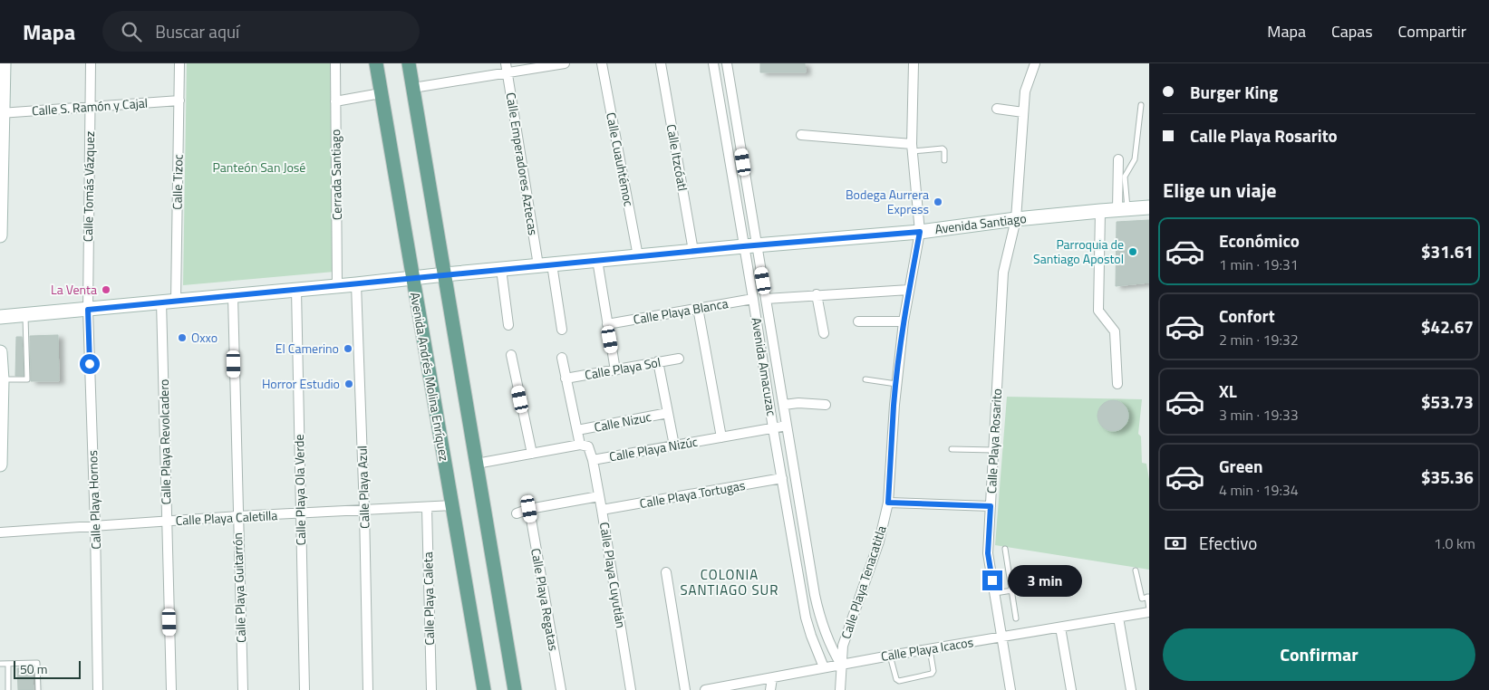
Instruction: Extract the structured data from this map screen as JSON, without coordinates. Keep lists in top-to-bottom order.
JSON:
{
  "streets": {
    "main road": ["Avenida Andrés Molina Enríquez"],
    "street": [
      "Calle S. Ramón y Cajal",
      "Calle Itzcóatl",
      "Calle Cuauhtémoc",
      "Calle Emperadores Aztecas",
      "Cerrada Santiago",
      "Calle Tizoc",
      "Calle Tomás Vázquez",
      "Avenida Santiago",
      "Calle Playa Blanca",
      "Avenida Amacuzac",
      "Calle Playa Sol",
      "Calle Nizuc",
      "Calle Playa Rosarito",
      "Calle Playa Revolcadero",
      "Calle Playa Nizúc",
      "Calle Playa Azul",
      "Calle Playa Ola Verde",
      "Calle Playa Tortugas",
      "Calle Playa Hornos",
      "Calle Playa Caletilla",
      "Calle Playa Cuyutlán",
      "Calle Playa Tenacatitla",
      "Calle Playa Guitarrón",
      "Calle Playa Caleta",
      "Calle Playa Regatas",
      "Calle Playa Icacos"
    ]
  },
  "crossings": [
    ["Calle S. Ramón y Cajal", "Calle Tizoc"],
    ["Calle S. Ramón y Cajal", "Calle Tomás Vázquez"],
    ["Calle Itzcóatl", "Avenida Santiago"],
    ["Calle Cuauhtémoc", "Avenida Santiago"],
    ["Calle Emperadores Aztecas", "Avenida Santiago"],
    ["Cerrada Santiago", "Avenida Santiago"],
    ["Calle Tizoc", "Avenida Santiago"],
    ["Calle Tomás Vázquez", "Avenida Santiago"],
    ["Calle Tomás Vázquez", "Calle Playa Hornos"],
    ["Avenida Santiago", "Avenida Amacuzac"],
    ["Avenida Santiago", "Avenida Andrés Molina Enríquez"],
    ["Avenida Santiago", "Calle Playa Rosarito"],
    ["Avenida Santiago", "Calle Playa Revolcadero"],
    ["Avenida Santiago", "Calle Playa Azul"],
    ["Avenida Santiago", "Calle Playa Ola Verde"],
    ["Avenida Santiago", "Calle Playa Hornos"],
    ["Avenida Santiago", "Calle Playa Tenacatitla"],
    ["Avenida Santiago", "Calle Playa Guitarrón"],
    ["Calle Playa Blanca", "Avenida Amacuzac"],
    ["Avenida Amacuzac", "Calle Playa Nizúc"],
    ["Avenida Amacuzac", "Calle Playa Tortugas"],
    ["Avenida Amacuzac", "Calle Playa Tenacatitla"],
    ["Avenida Amacuzac", "Calle Playa Icacos"],
    ["Avenida Andrés Molina Enríquez", "Calle Playa Caletilla"],
    ["Calle Playa Rosarito", "Calle Playa Icacos"],
    ["Calle Playa Revolcadero", "Calle Playa Caletilla"],
    ["Calle Playa Nizúc", "Calle Playa Cuyutlán"],
    ["Calle Playa Azul", "Calle Playa Caletilla"],
    ["Calle Playa Ola Verde", "Calle Playa Caletilla"],
    ["Calle Playa Tortugas", "Calle Playa Cuyutlán"],
    ["Calle Playa Hornos", "Calle Playa Caletilla"],
    ["Calle Playa Caletilla", "Calle Playa Guitarrón"],
    ["Calle Playa Caletilla", "Calle Playa Caleta"],
    ["Calle Playa Tenacatitla", "Calle Playa Icacos"]
  ],
  "districts": ["COLONIA SANTIAGO SUR"],
  "parks": ["Panteón San José"],
  "places": [
    "Bodega Aurrera Express",
    "Parroquia de Santiago Apostol",
    "La Venta",
    "Oxxo",
    "El Camerino",
    "Horror Estudio"
  ],
  "scale_bar": "50 m",
  "page": {
    "header": "Mapa",
    "search": "Buscar aquí",
    "nav": ["Mapa", "Capas", "Compartir"],
    "banner": ["Burger King", "Calle Playa Rosarito"],
    "heading": "Elige un viaje",
    "list": [
      {
        "name": "Económico",
        "note": "1 min · 19:31",
        "value": "$31.61"
      },
      {
        "name": "Confort",
        "note": "2 min · 19:32",
        "value": "$42.67"
      },
      {
        "name": "XL",
        "note": "3 min · 19:33",
        "value": "$53.73"
      },
      {
        "name": "Green",
        "note": "4 min · 19:34",
        "value": "$35.36"
      }
    ],
    "pay": ["Efectivo", "1.0 km"],
    "bubble": "3 min",
    "buttons": "Confirmar",
    "scale": "50 m"
  }
}
